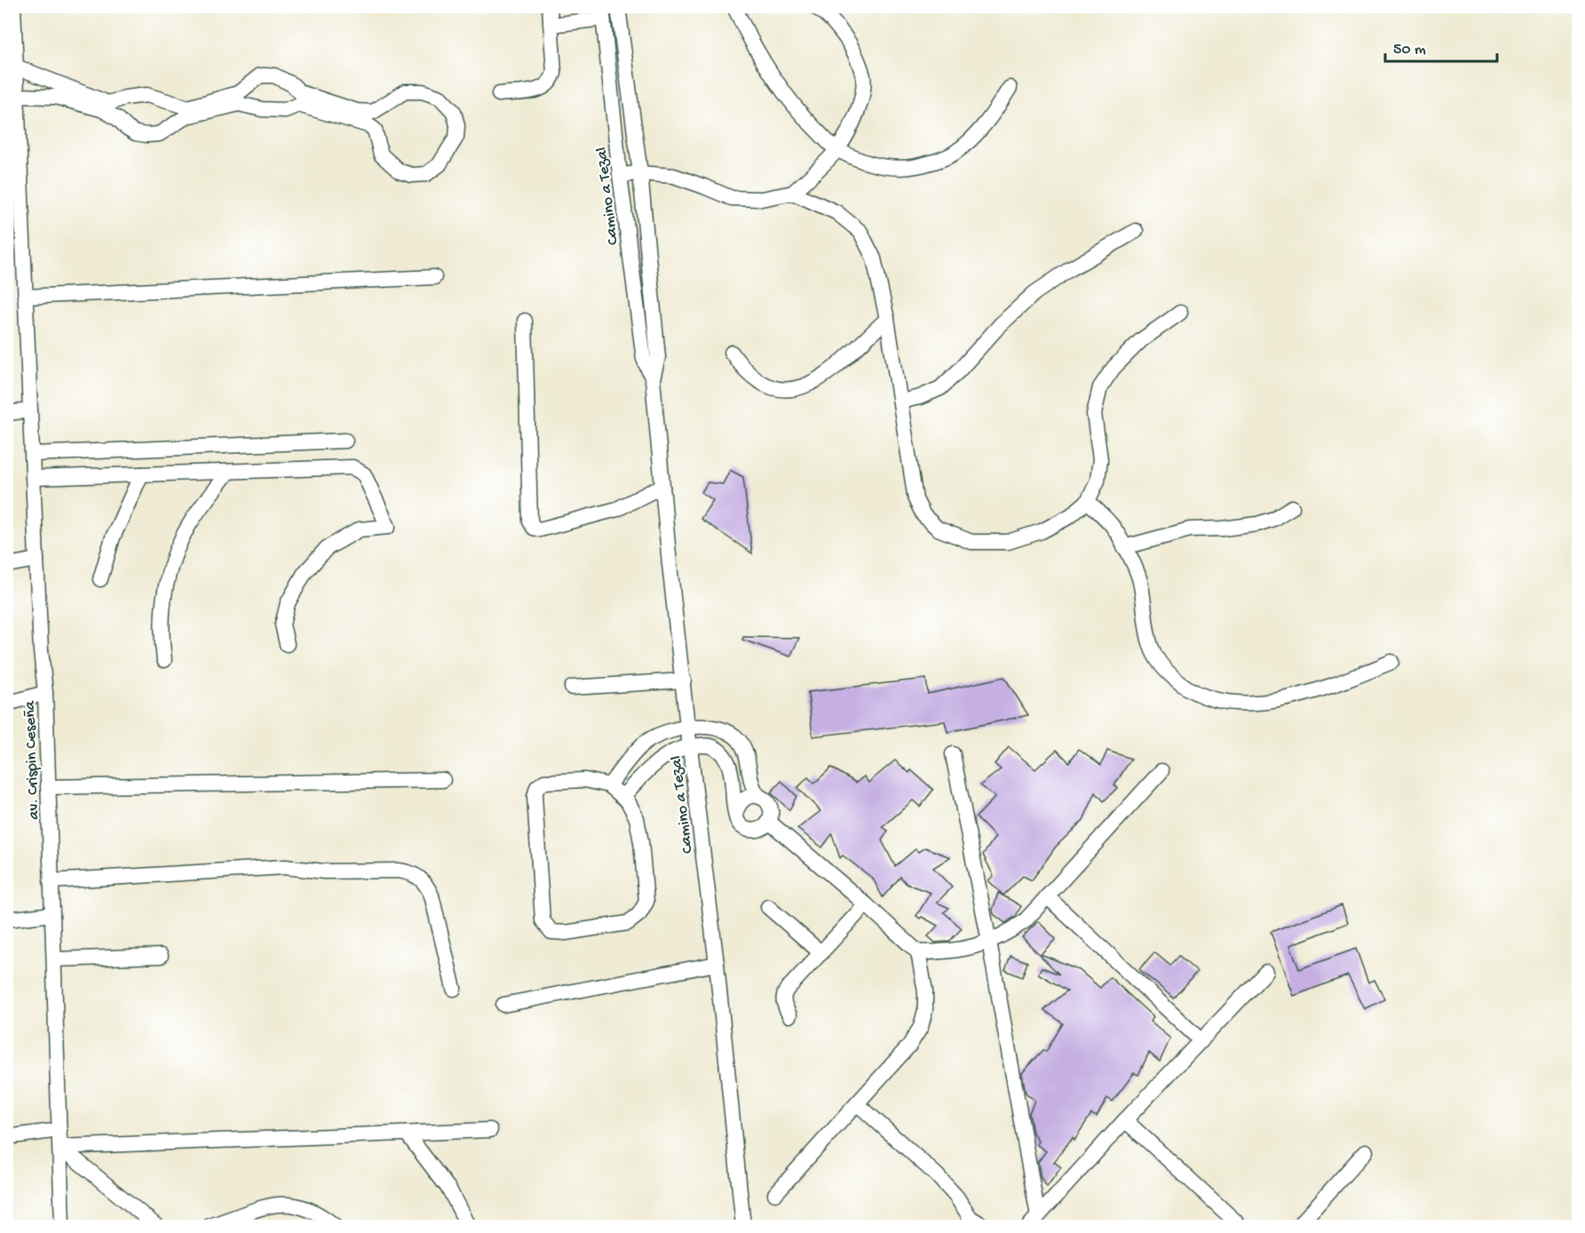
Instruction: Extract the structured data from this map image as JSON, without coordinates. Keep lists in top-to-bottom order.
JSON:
{
  "streets": {
    "street": ["Camino a Tezal", "av. Crispin Ceseña"]
  },
  "scale_bar": "50 m"
}
